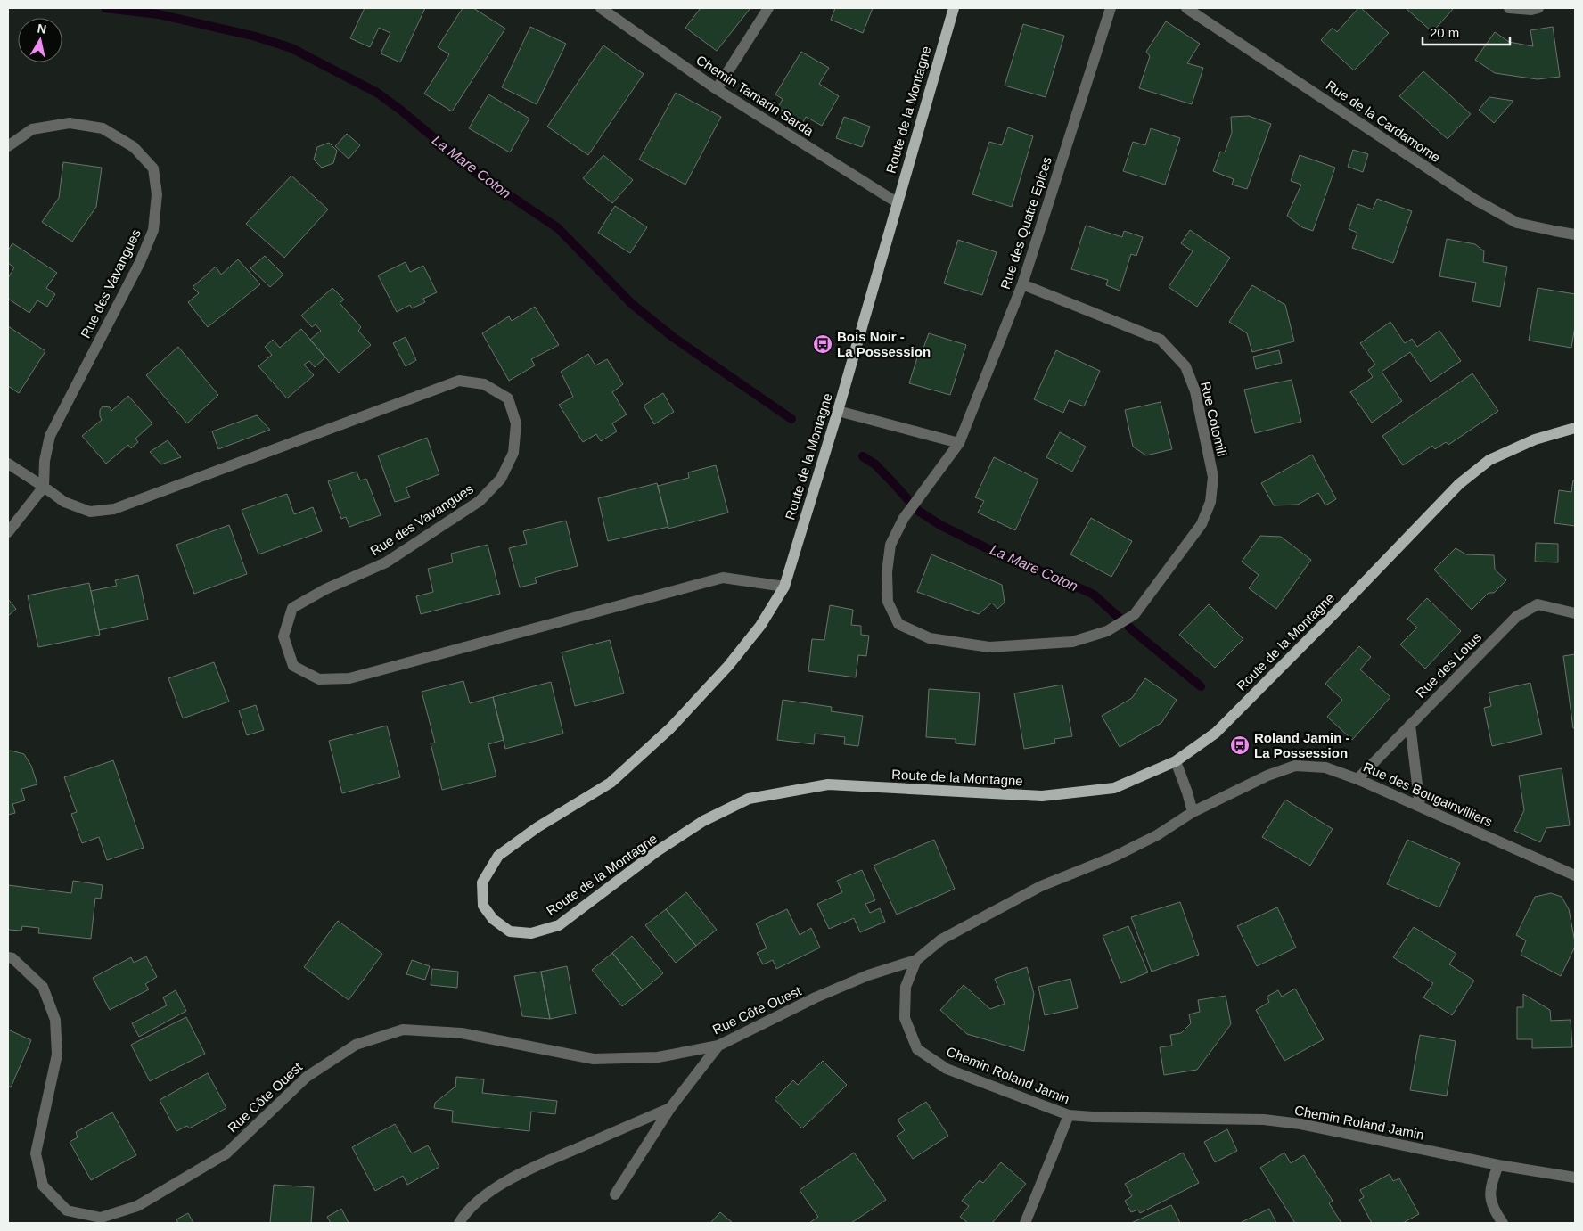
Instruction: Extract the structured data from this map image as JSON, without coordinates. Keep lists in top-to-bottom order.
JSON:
{
  "streets": {
    "main road": ["Route de la Montagne"],
    "street": [
      "Chemin Tamarin Sarda",
      "Rue de la Cardamome",
      "Rue des Quatre Epices",
      "Rue des Vavangues",
      "Rue Cotomili",
      "Rue des Lotus",
      "Rue des Bougainvilliers",
      "Rue Côte Ouest",
      "Chemin Roland Jamin"
    ]
  },
  "crossings": [
    ["Chemin Tamarin Sarda", "Route de la Montagne"],
    ["Route de la Montagne", "Rue des Vavangues"],
    ["Rue des Quatre Epices", "Rue Cotomili"],
    ["Rue des Lotus", "Rue des Bougainvilliers"],
    ["Rue des Bougainvilliers", "Chemin Roland Jamin"],
    ["Rue Côte Ouest", "Chemin Roland Jamin"]
  ],
  "water": ["La Mare Coton"],
  "places": {
    "bus stop": ["Bois Noir - La Possession", "Roland Jamin - La Possession"]
  },
  "scale_bar": "20 m",
  "north": "top"
}
